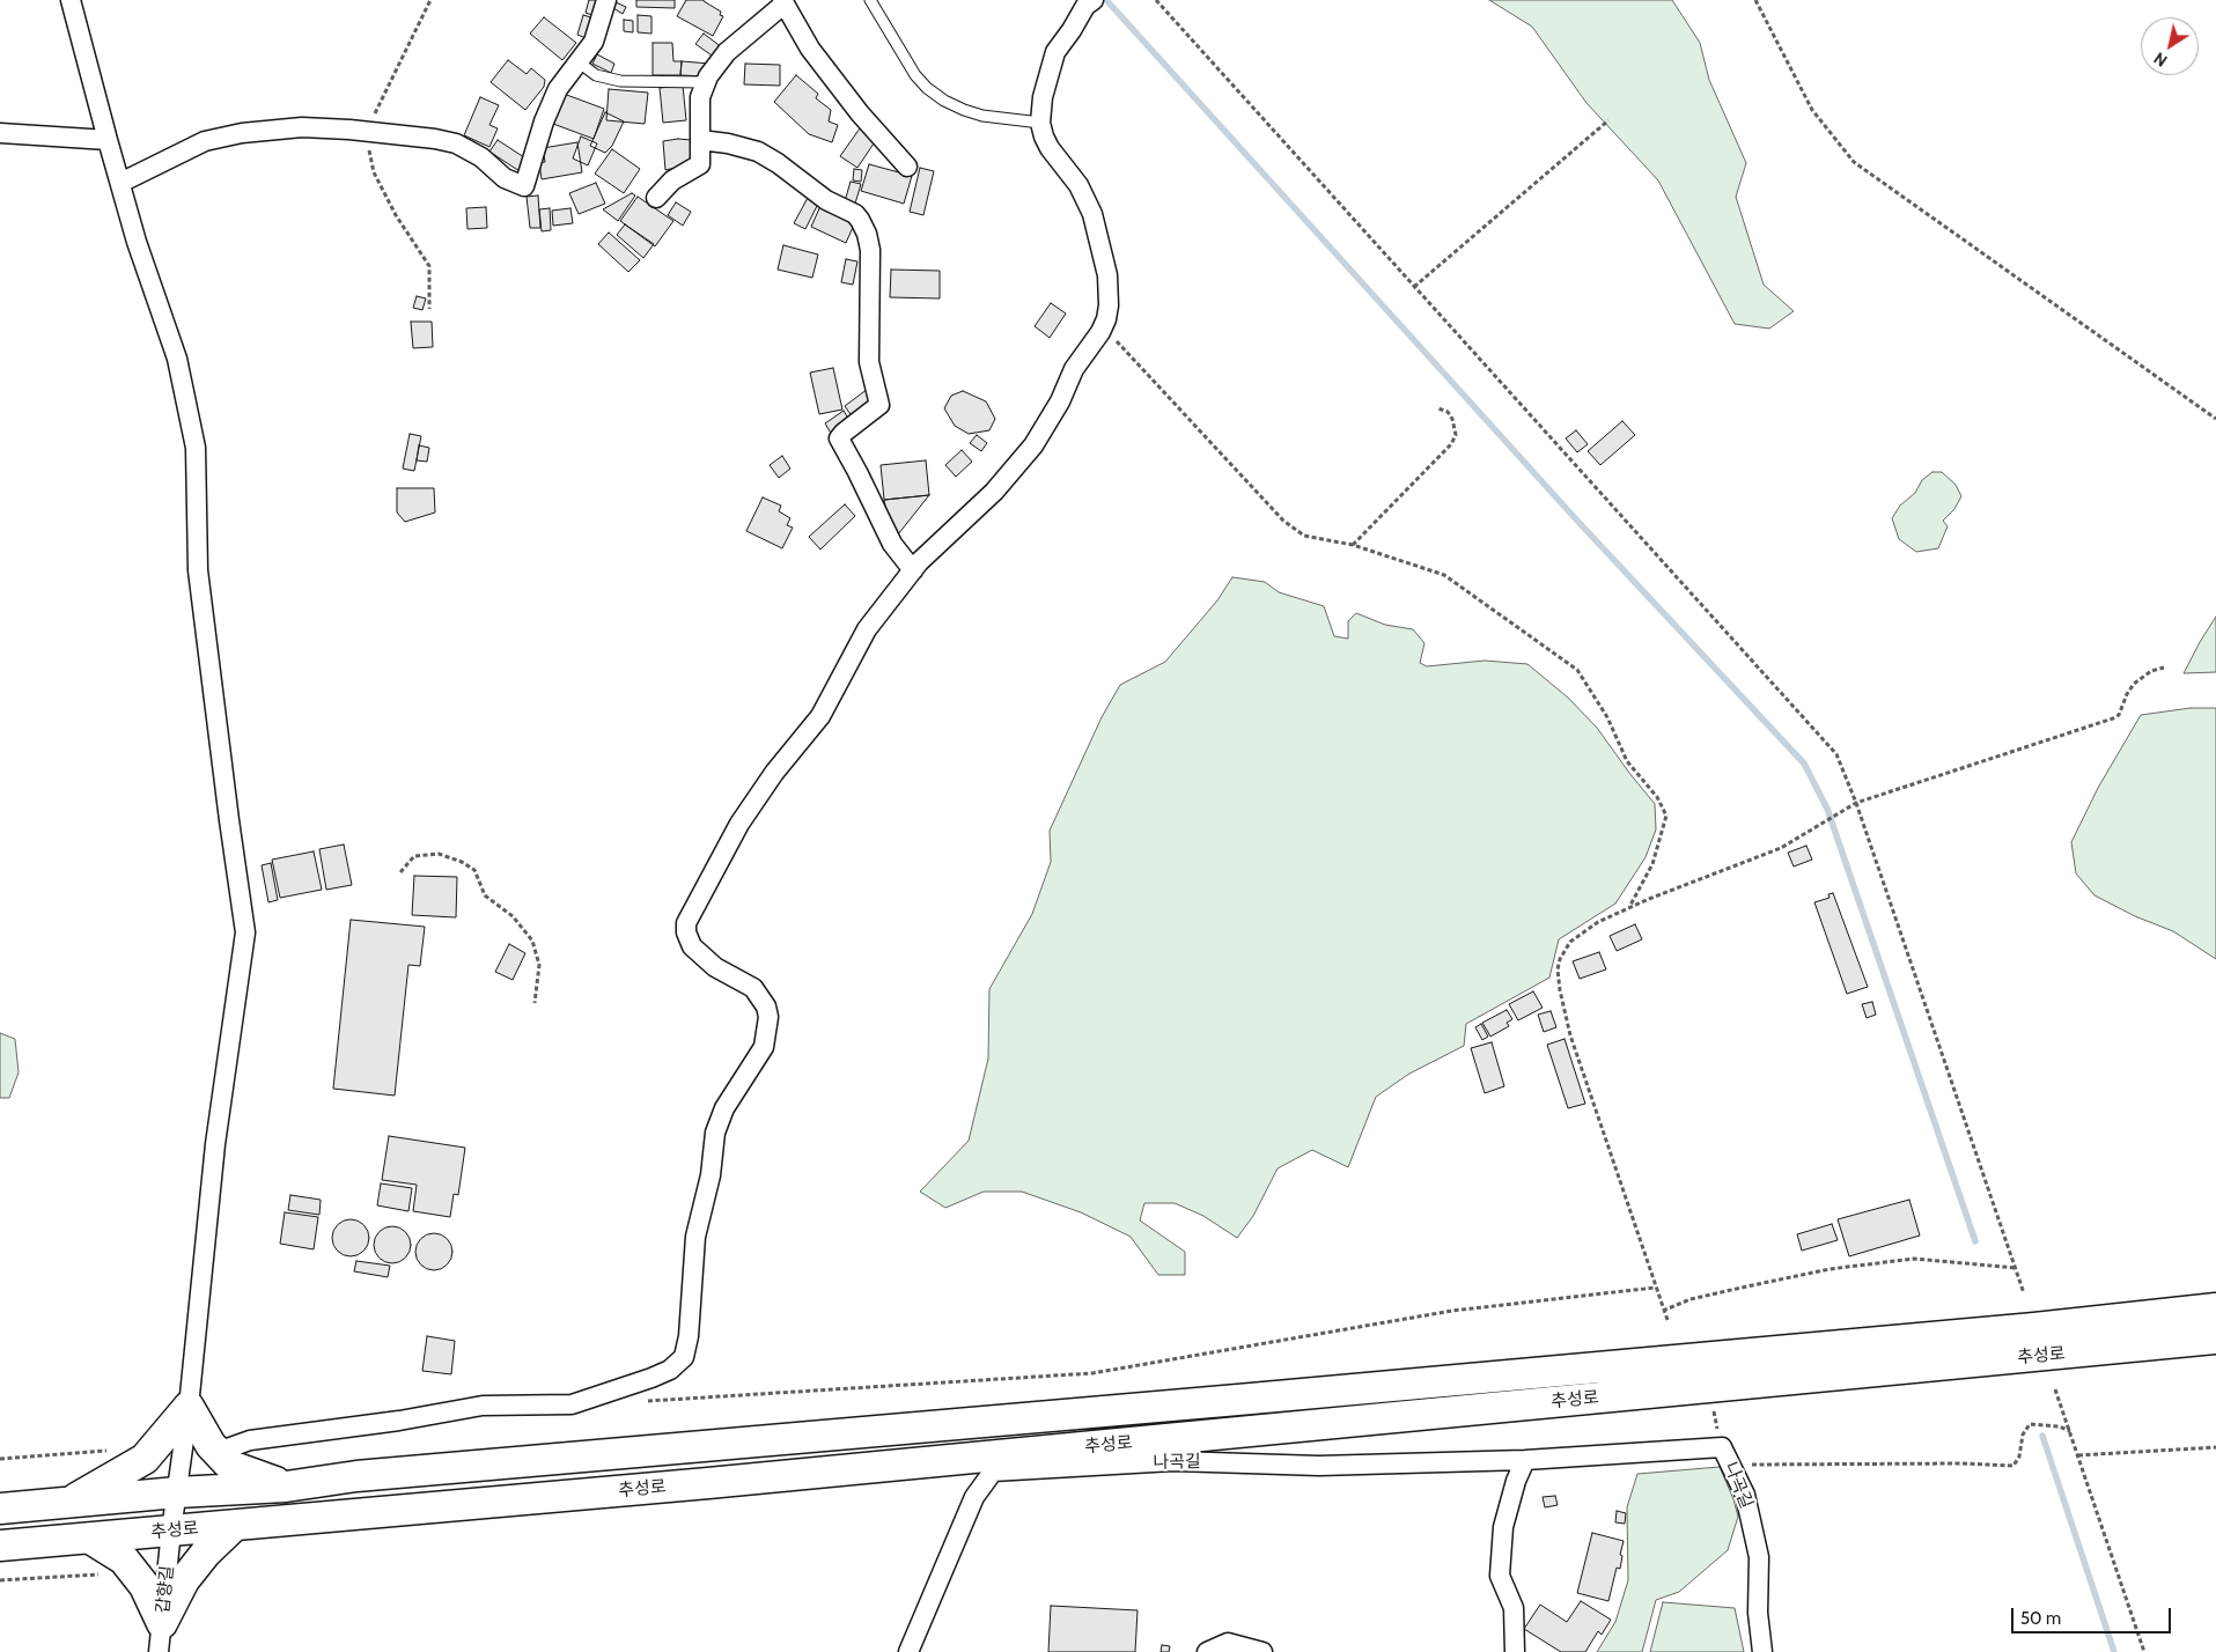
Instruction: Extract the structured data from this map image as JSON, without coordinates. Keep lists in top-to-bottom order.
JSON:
{
  "streets": {
    "main road": ["추성로"],
    "street": ["나곡길", "갑향길"]
  },
  "crossings": [
    ["추성로", "갑향길"]
  ],
  "scale_bar": "50 m",
  "north": "bottom left"
}
